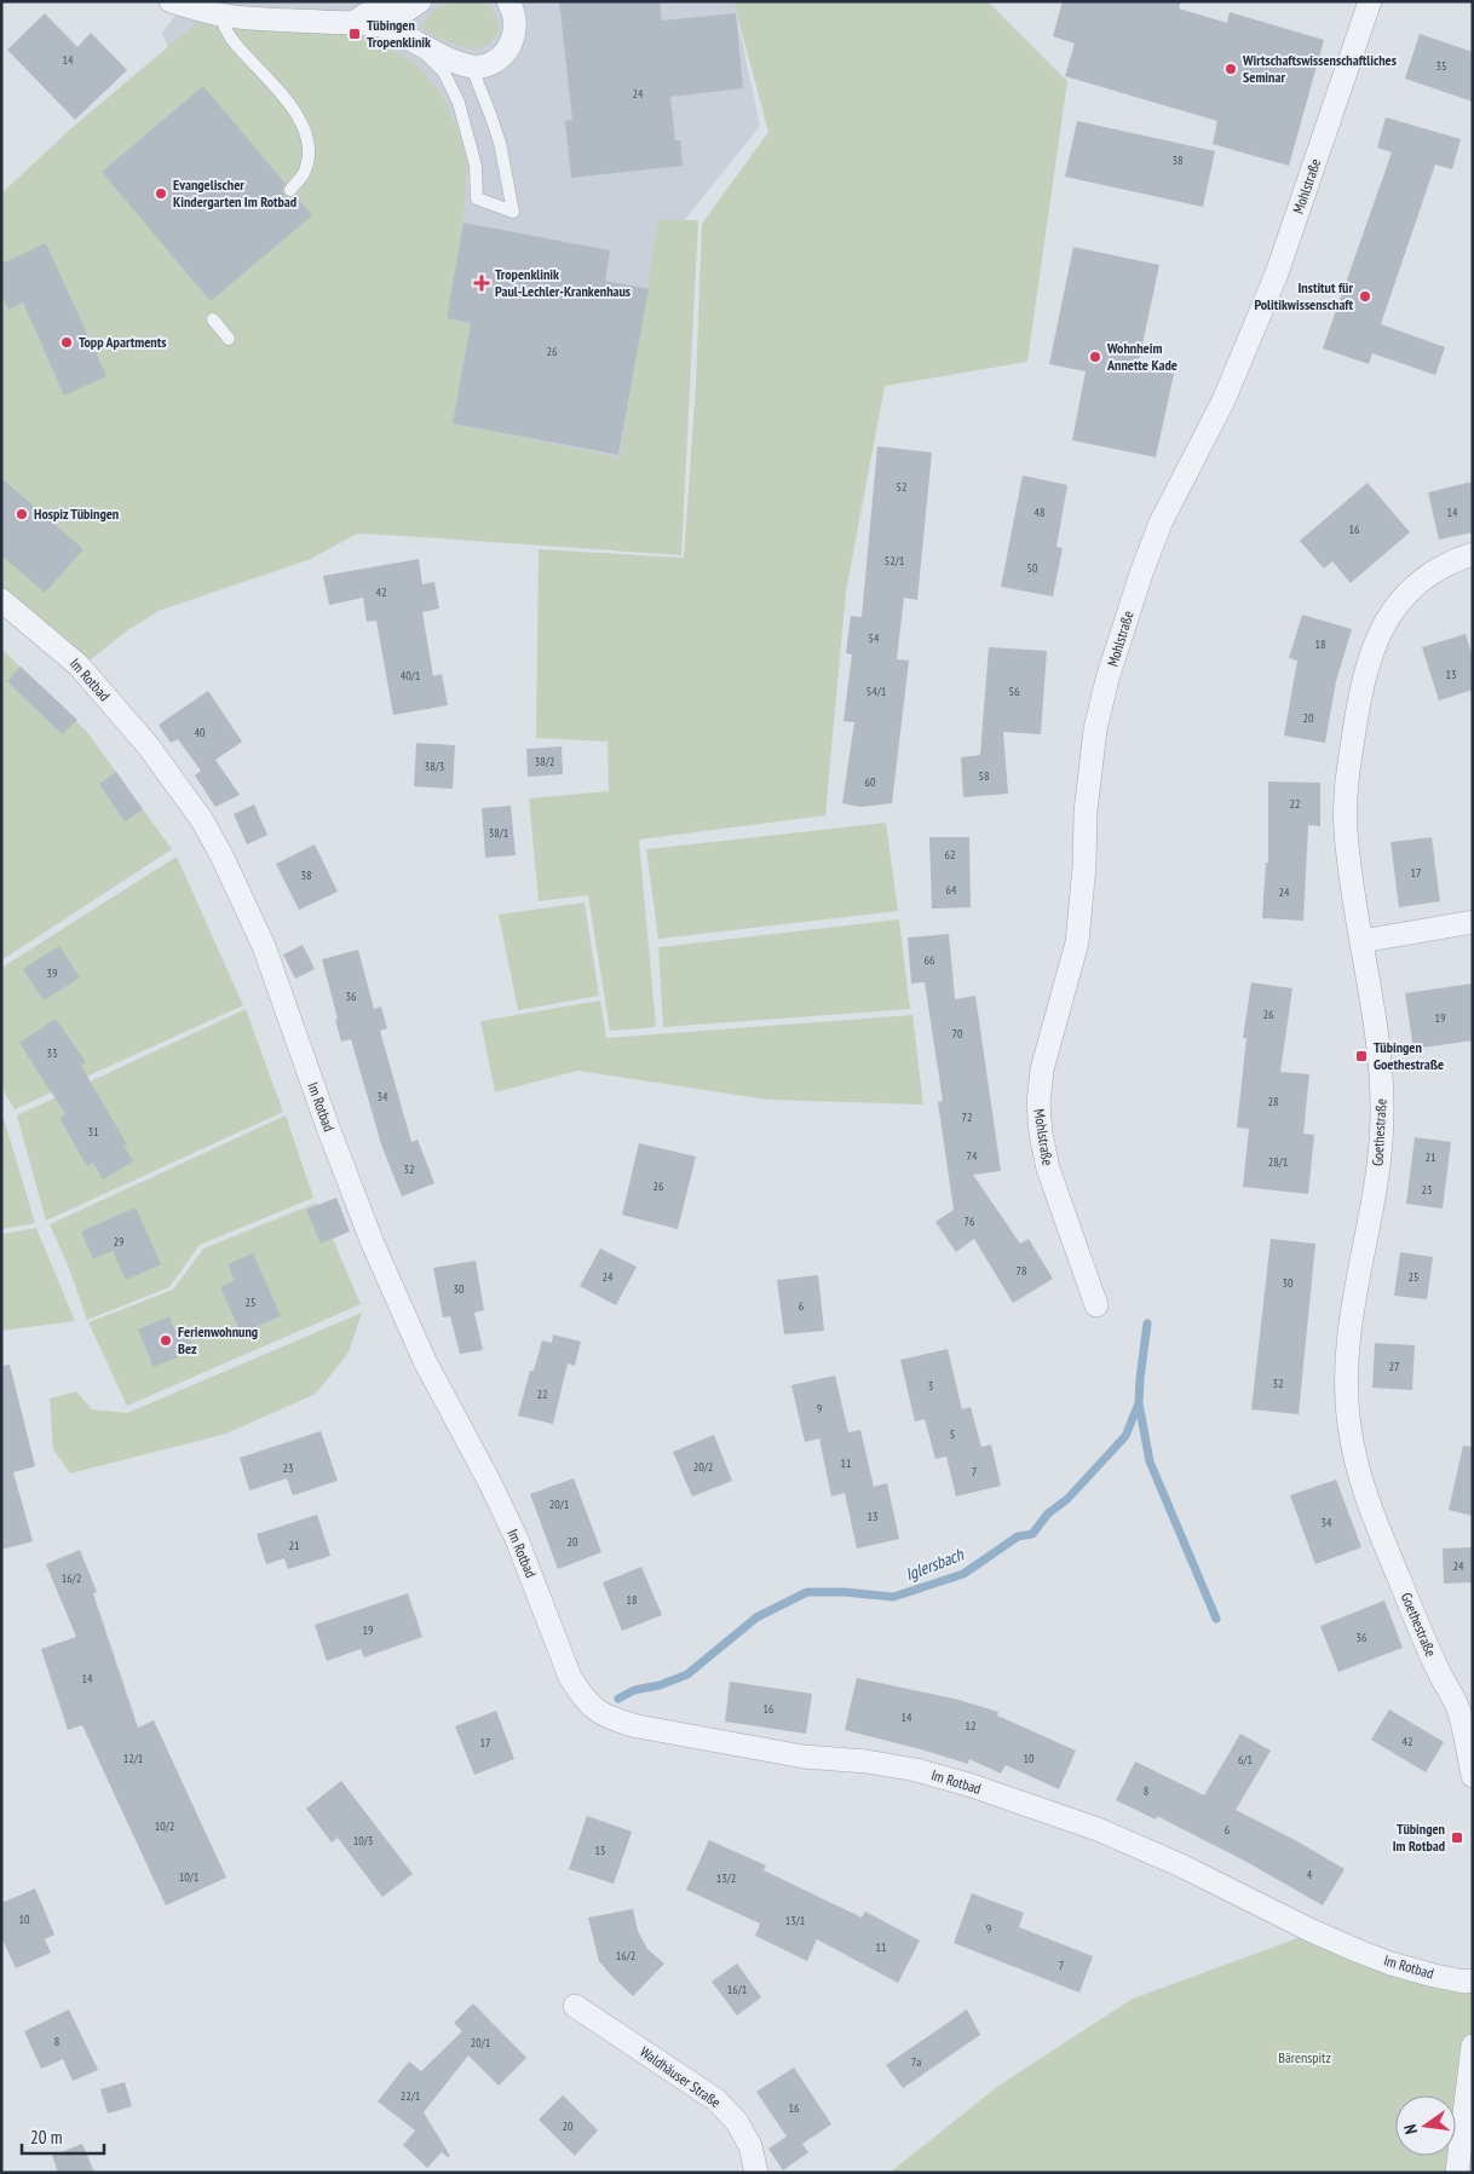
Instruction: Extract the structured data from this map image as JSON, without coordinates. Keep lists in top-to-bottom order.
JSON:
{
  "streets": {
    "street": [
      "Mohlstraße",
      "Im Rotbad",
      "Goethestraße",
      "Waldhäuser Straße"
    ]
  },
  "water": ["Iglersbach"],
  "parks": ["Bärenspitz"],
  "places": {
    "transit": ["Tübingen Tropenklinik", "Tübingen Goethestraße", "Tübingen Im Rotbad"],
    "other": [
      "Wirtschaftswissenschaftliches Seminar",
      "Evangelischer Kindergarten Im Rotbad",
      "Institut für Politikwissenschaft",
      "Topp Apartments",
      "Wohnheim Annette Kade",
      "Hospiz Tübingen",
      "Ferienwohnung Bez"
    ],
    "health": ["Tropenklinik Paul-Lechler-Krankenhaus"]
  },
  "house_numbers": [
    "14",
    "35",
    "24",
    "38",
    "26",
    "52",
    "48",
    "14",
    "16",
    "52/1",
    "50",
    "42",
    "54",
    "18",
    "13",
    "40/1",
    "54/1",
    "56",
    "20",
    "40",
    "38/2",
    "38/3",
    "58",
    "60",
    "22",
    "38/1",
    "62",
    "17",
    "38",
    "64",
    "24",
    "66",
    "39",
    "36",
    "26",
    "19",
    "70",
    "33",
    "34",
    "28",
    "72",
    "31",
    "74",
    "21",
    "28/1",
    "32",
    "26",
    "23",
    "76",
    "29",
    "78",
    "24",
    "25",
    "30",
    "30",
    "25",
    "6",
    "27",
    "32",
    "3",
    "22",
    "9",
    "5",
    "11",
    "20/2",
    "23",
    "7",
    "20/1",
    "13",
    "34",
    "20",
    "21",
    "24",
    "16/2",
    "18",
    "19",
    "36",
    "14",
    "16",
    "14",
    "12",
    "42",
    "17",
    "12/1",
    "10",
    "6/1",
    "8",
    "10/2",
    "6",
    "10/3",
    "15",
    "4",
    "10/1",
    "13/2",
    "10",
    "13/1",
    "9",
    "11",
    "16/2",
    "7",
    "16/1",
    "8",
    "20/1",
    "7a",
    "22/1",
    "16",
    "20"
  ],
  "scale_bar": "20 m",
  "north": "left"
}
